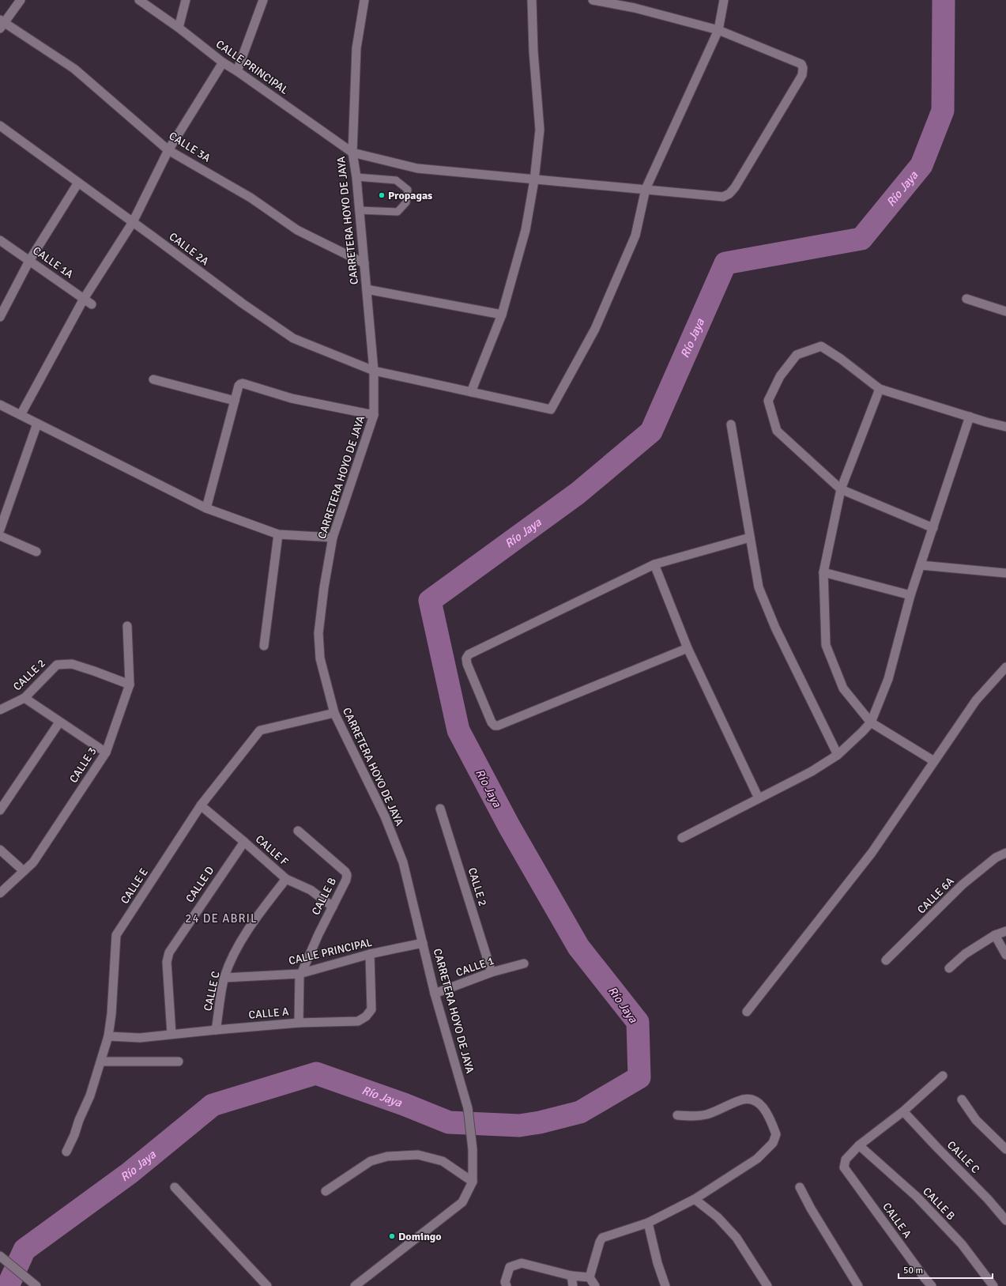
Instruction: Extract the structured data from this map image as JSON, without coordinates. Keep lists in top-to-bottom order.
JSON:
{
  "streets": {
    "street": [
      "CALLE PRINCIPAL",
      "CALLE 3A",
      "CARRETERA HOYO DE JAYA",
      "CALLE 2A",
      "CALLE 1A",
      "CALLE 2",
      "CALLE 3",
      "CALLE F",
      "CALLE D",
      "CALLE E",
      "CALLE 6A",
      "CALLE B",
      "CALLE 1",
      "CALLE C",
      "CALLE A"
    ]
  },
  "crossings": [
    ["CALLE PRINCIPAL", "CARRETERA HOYO DE JAYA"],
    ["CALLE PRINCIPAL", "CALLE B"],
    ["CALLE PRINCIPAL", "CALLE C"],
    ["CALLE PRINCIPAL", "CALLE A"],
    ["CALLE 3A", "CARRETERA HOYO DE JAYA"],
    ["CARRETERA HOYO DE JAYA", "CALLE 2A"],
    ["CARRETERA HOYO DE JAYA", "CALLE E"],
    ["CARRETERA HOYO DE JAYA", "CALLE 1"],
    ["CALLE 2", "CALLE 3"],
    ["CALLE 2", "CALLE 1"],
    ["CALLE F", "CALLE D"],
    ["CALLE F", "CALLE E"],
    ["CALLE F", "CALLE B"],
    ["CALLE F", "CALLE C"],
    ["CALLE D", "CALLE A"],
    ["CALLE E", "CALLE A"],
    ["CALLE B", "CALLE A"],
    ["CALLE C", "CALLE A"]
  ],
  "districts": ["24 DE ABRIL"],
  "water": ["Río Jaya"],
  "places": ["Propagas", "Domingo"],
  "scale_bar": "50 m"
}
